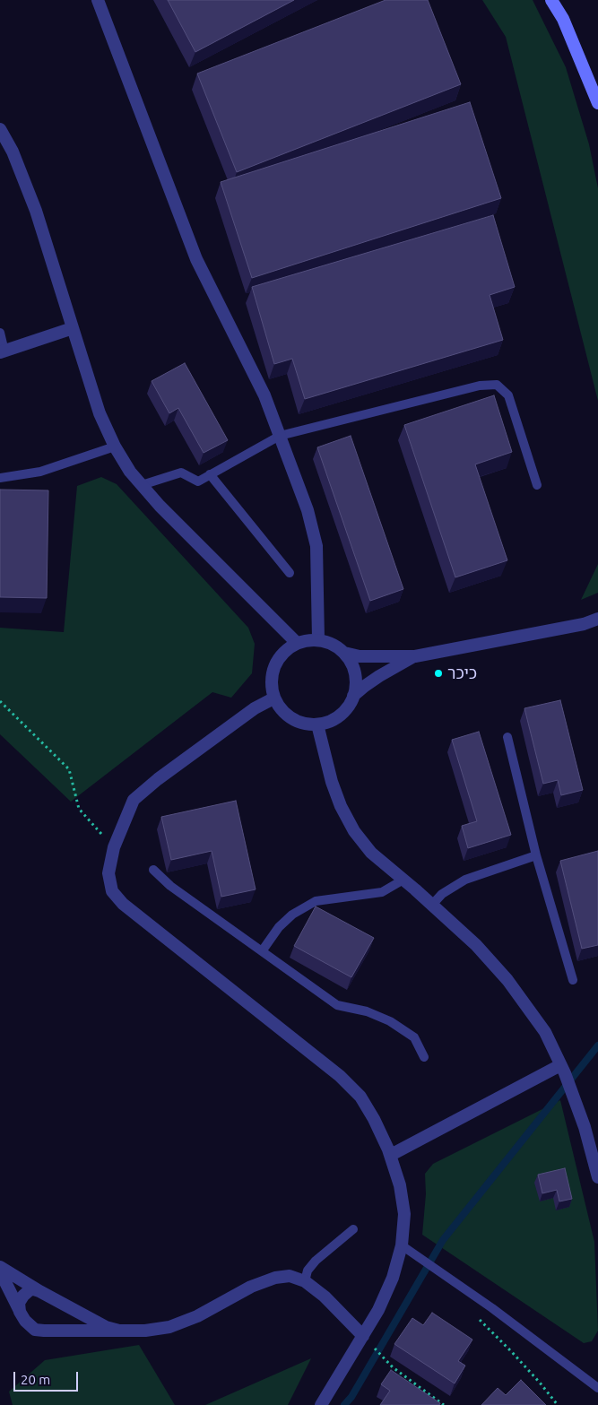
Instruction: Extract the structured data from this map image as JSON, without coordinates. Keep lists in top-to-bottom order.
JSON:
{
  "places": ["כיכר"],
  "scale_bar": "20 m"
}
